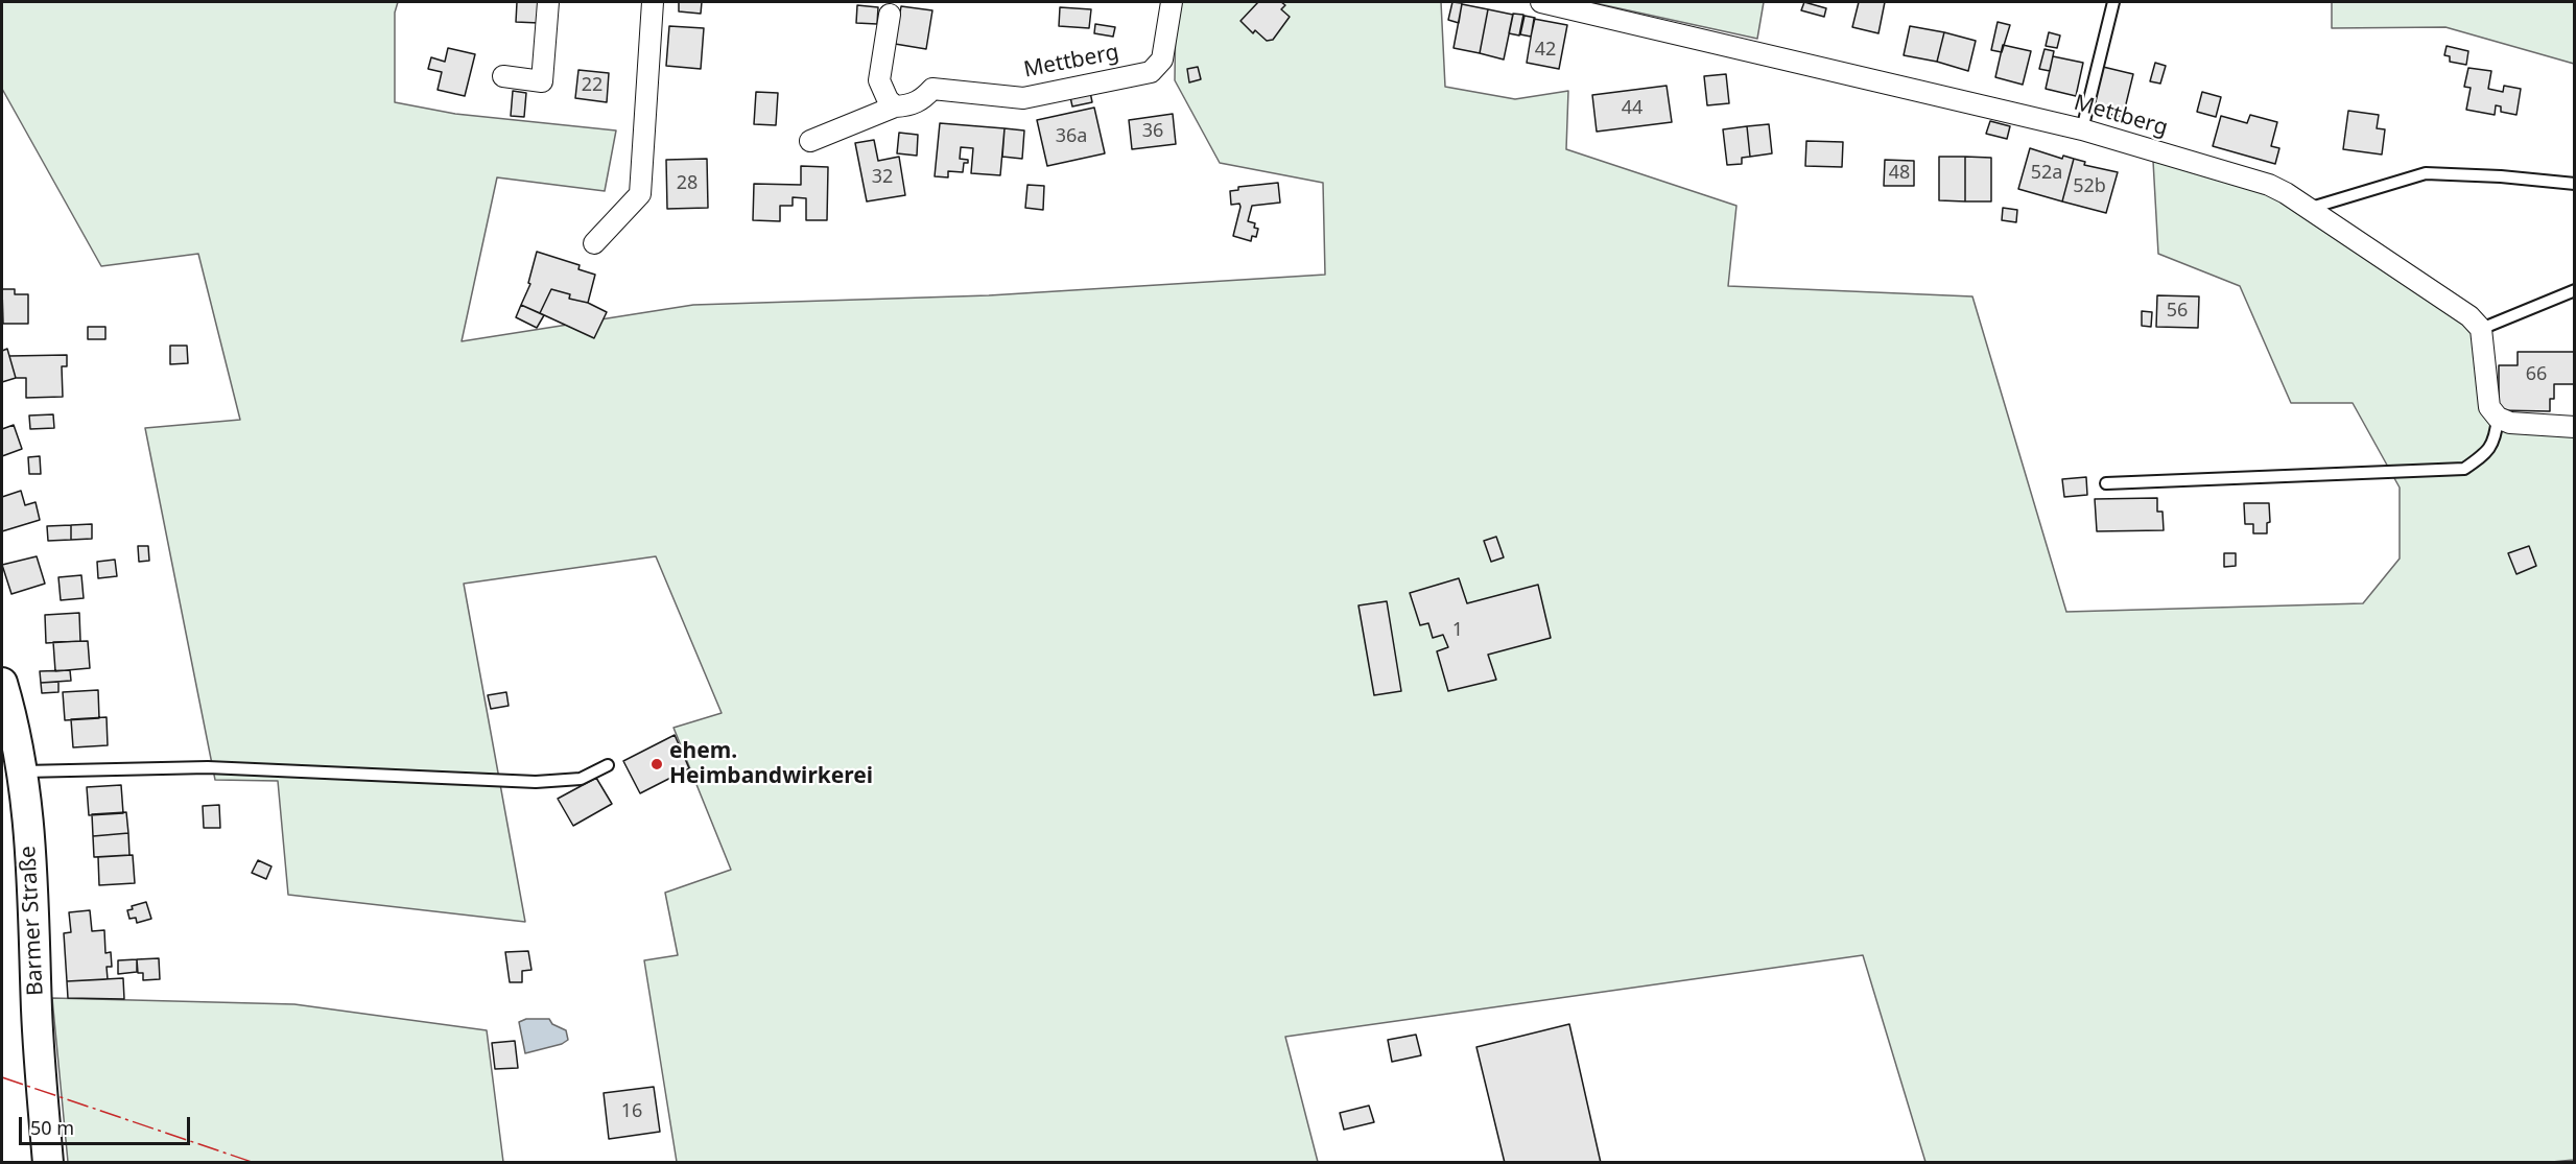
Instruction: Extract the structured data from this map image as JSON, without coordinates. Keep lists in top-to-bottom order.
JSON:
{
  "streets": {
    "main road": ["Barmer Straße"],
    "street": ["Mettberg"]
  },
  "places": ["ehem. Heimbandwirkerei"],
  "house_numbers": [
    "42",
    "22",
    "44",
    "36",
    "36a",
    "48",
    "52a",
    "32",
    "28",
    "52b",
    "56",
    "66",
    "1",
    "16"
  ],
  "scale_bar": "50 m"
}
